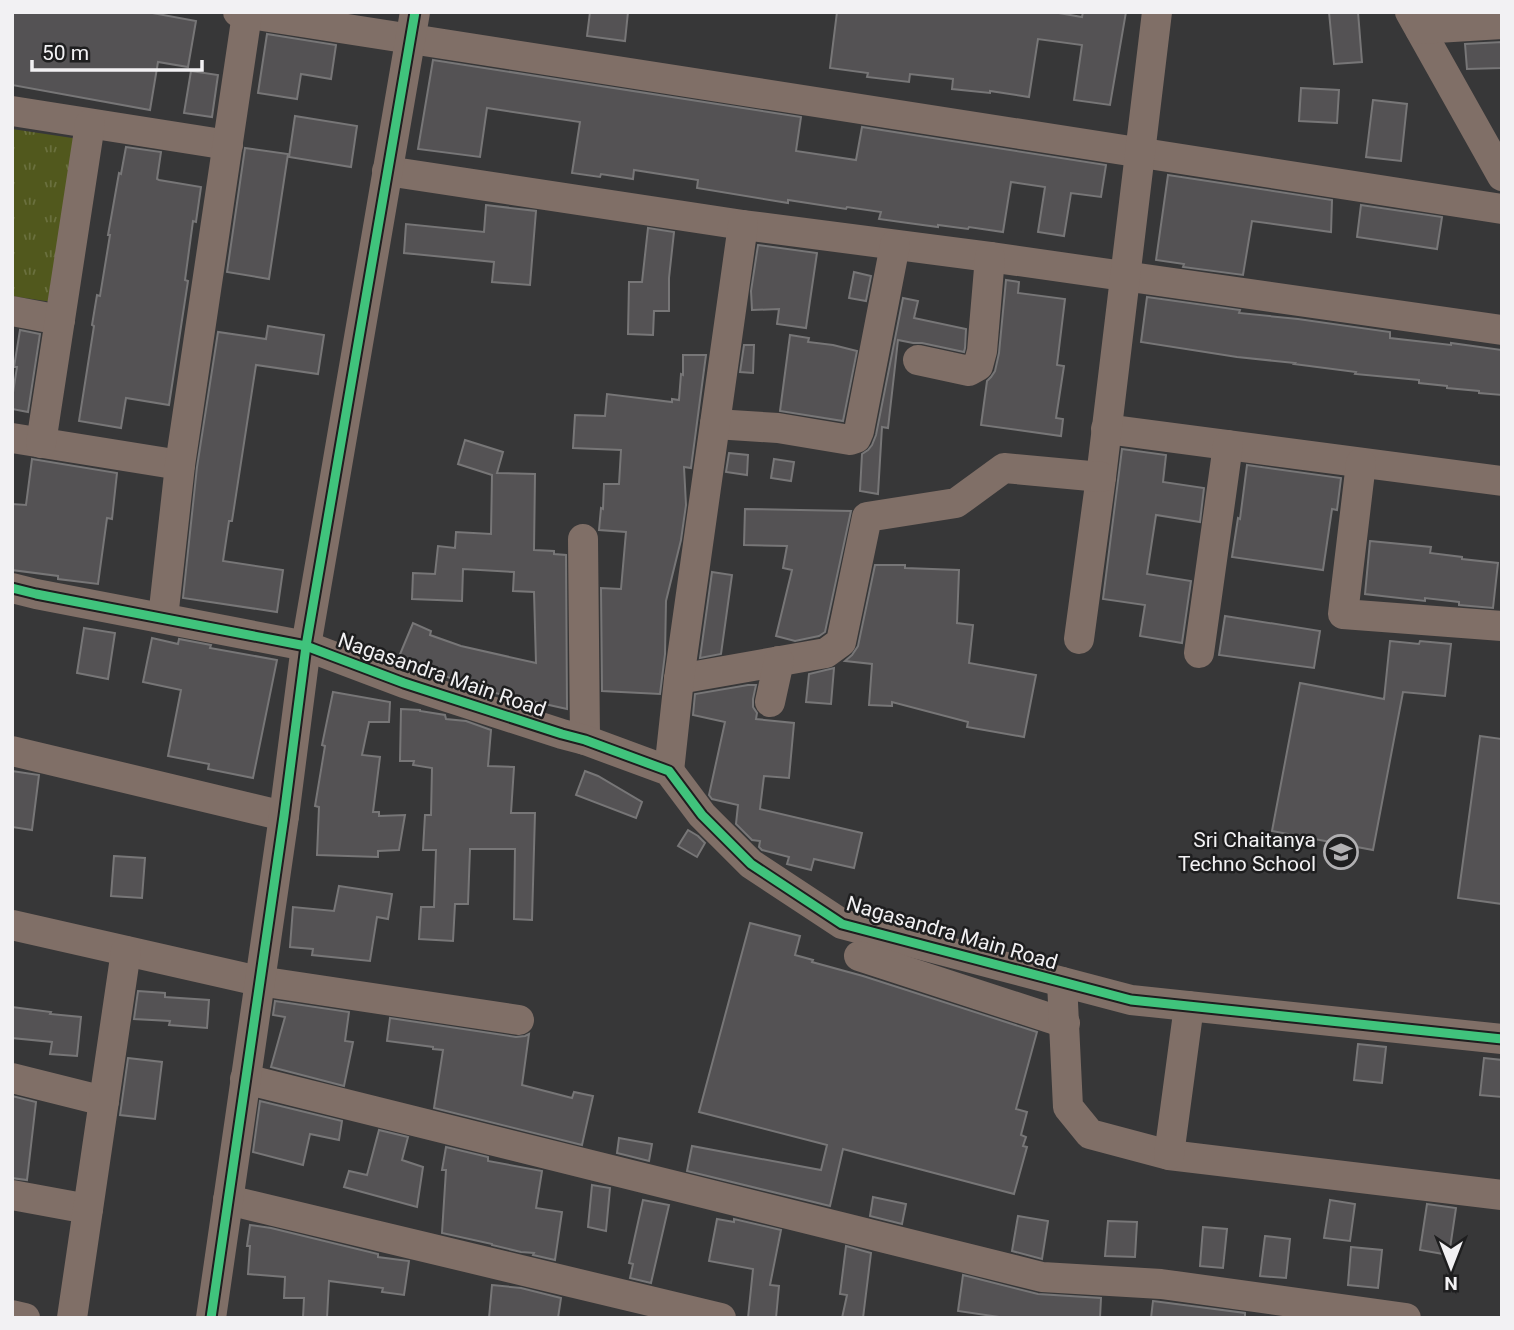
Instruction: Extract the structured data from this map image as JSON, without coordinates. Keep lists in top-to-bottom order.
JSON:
{
  "streets": {
    "street": ["Nagasandra Main Road"]
  },
  "places": {
    "school or university": ["Sri Chaitanya Techno School"]
  },
  "scale_bar": "50 m",
  "north": "bottom"
}
